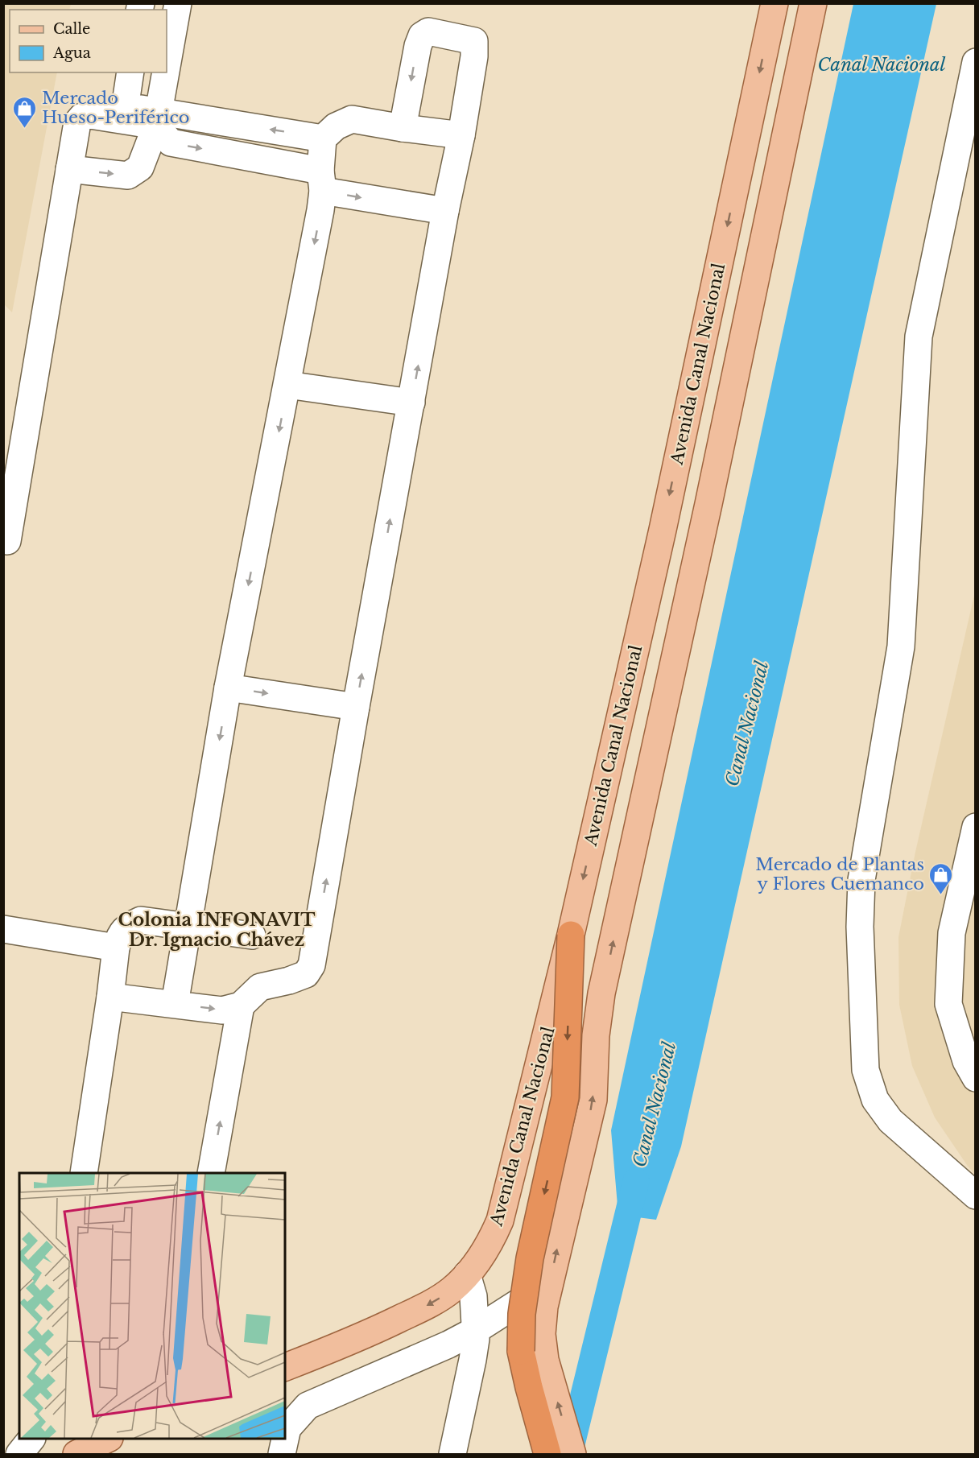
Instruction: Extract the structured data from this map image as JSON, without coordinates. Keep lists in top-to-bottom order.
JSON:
{
  "streets": {
    "main road": ["Avenida Canal Nacional"]
  },
  "districts": ["Colonia INFONAVIT Dr. Ignacio Chávez"],
  "water": ["Canal Nacional"],
  "places": {
    "shop": ["Mercado Hueso-Periférico", "Mercado de Plantas y Flores Cuemanco"]
  },
  "legend": ["Calle", "Agua"]
}
